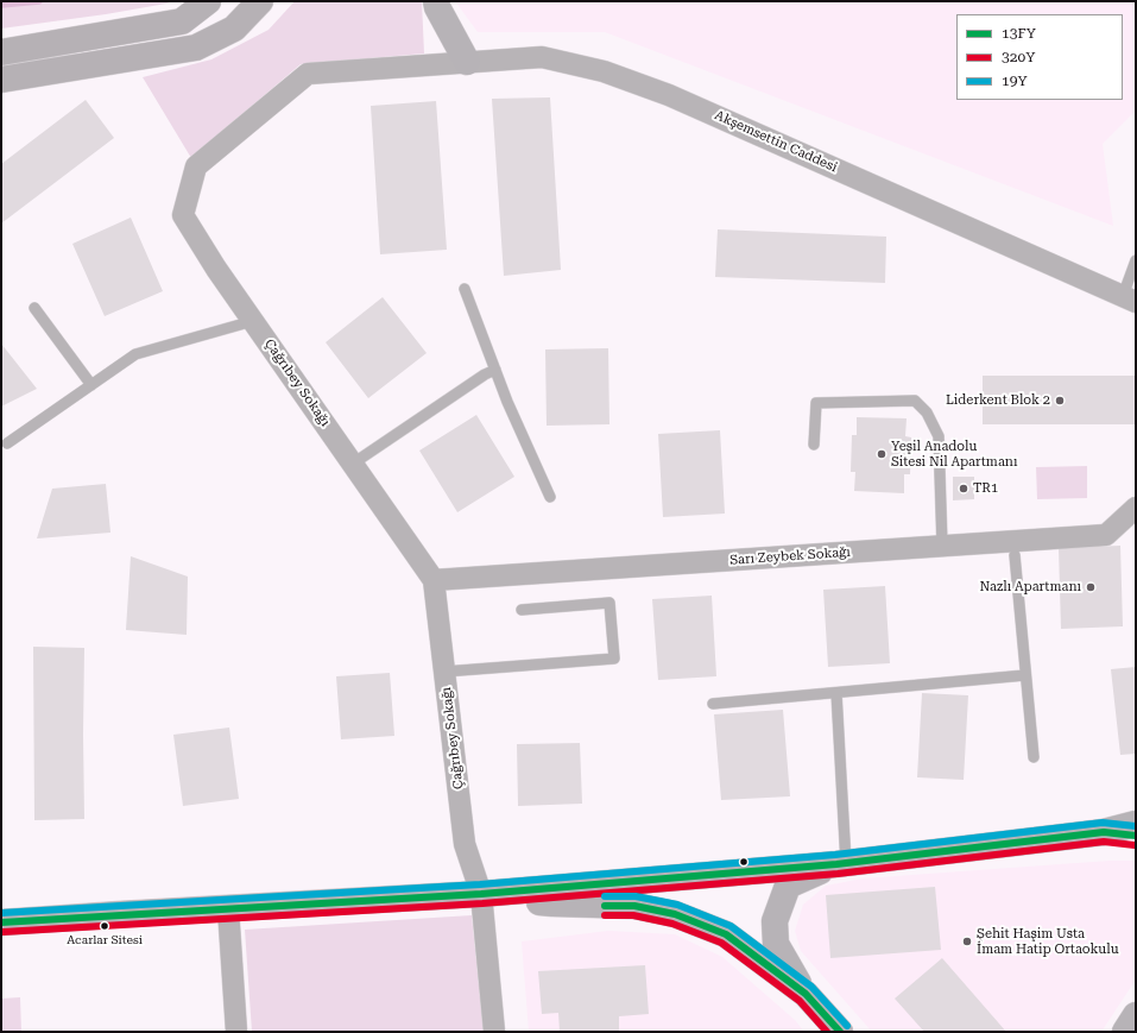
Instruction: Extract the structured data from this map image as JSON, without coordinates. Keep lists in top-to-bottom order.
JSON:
{
  "streets": {
    "street": ["Akşemsettin Caddesi", "Çağrıbey Sokağı", "Sarı Zeybek Sokağı"]
  },
  "crossings": [
    ["Akşemsettin Caddesi", "Çağrıbey Sokağı"],
    ["Çağrıbey Sokağı", "Sarı Zeybek Sokağı"]
  ],
  "places": [
    "Liderkent Blok 2",
    "Yeşil Anadolu Sitesi Nil Apartmanı",
    "TR1",
    "Nazlı Apartmanı",
    "Acarlar Sitesi",
    "Şehit Haşim Usta İmam Hatip Ortaokulu"
  ],
  "lines": ["transit line 19Y", "transit line 13FY", "transit line 320Y"],
  "legend": ["13FY", "320Y", "19Y"]
}
